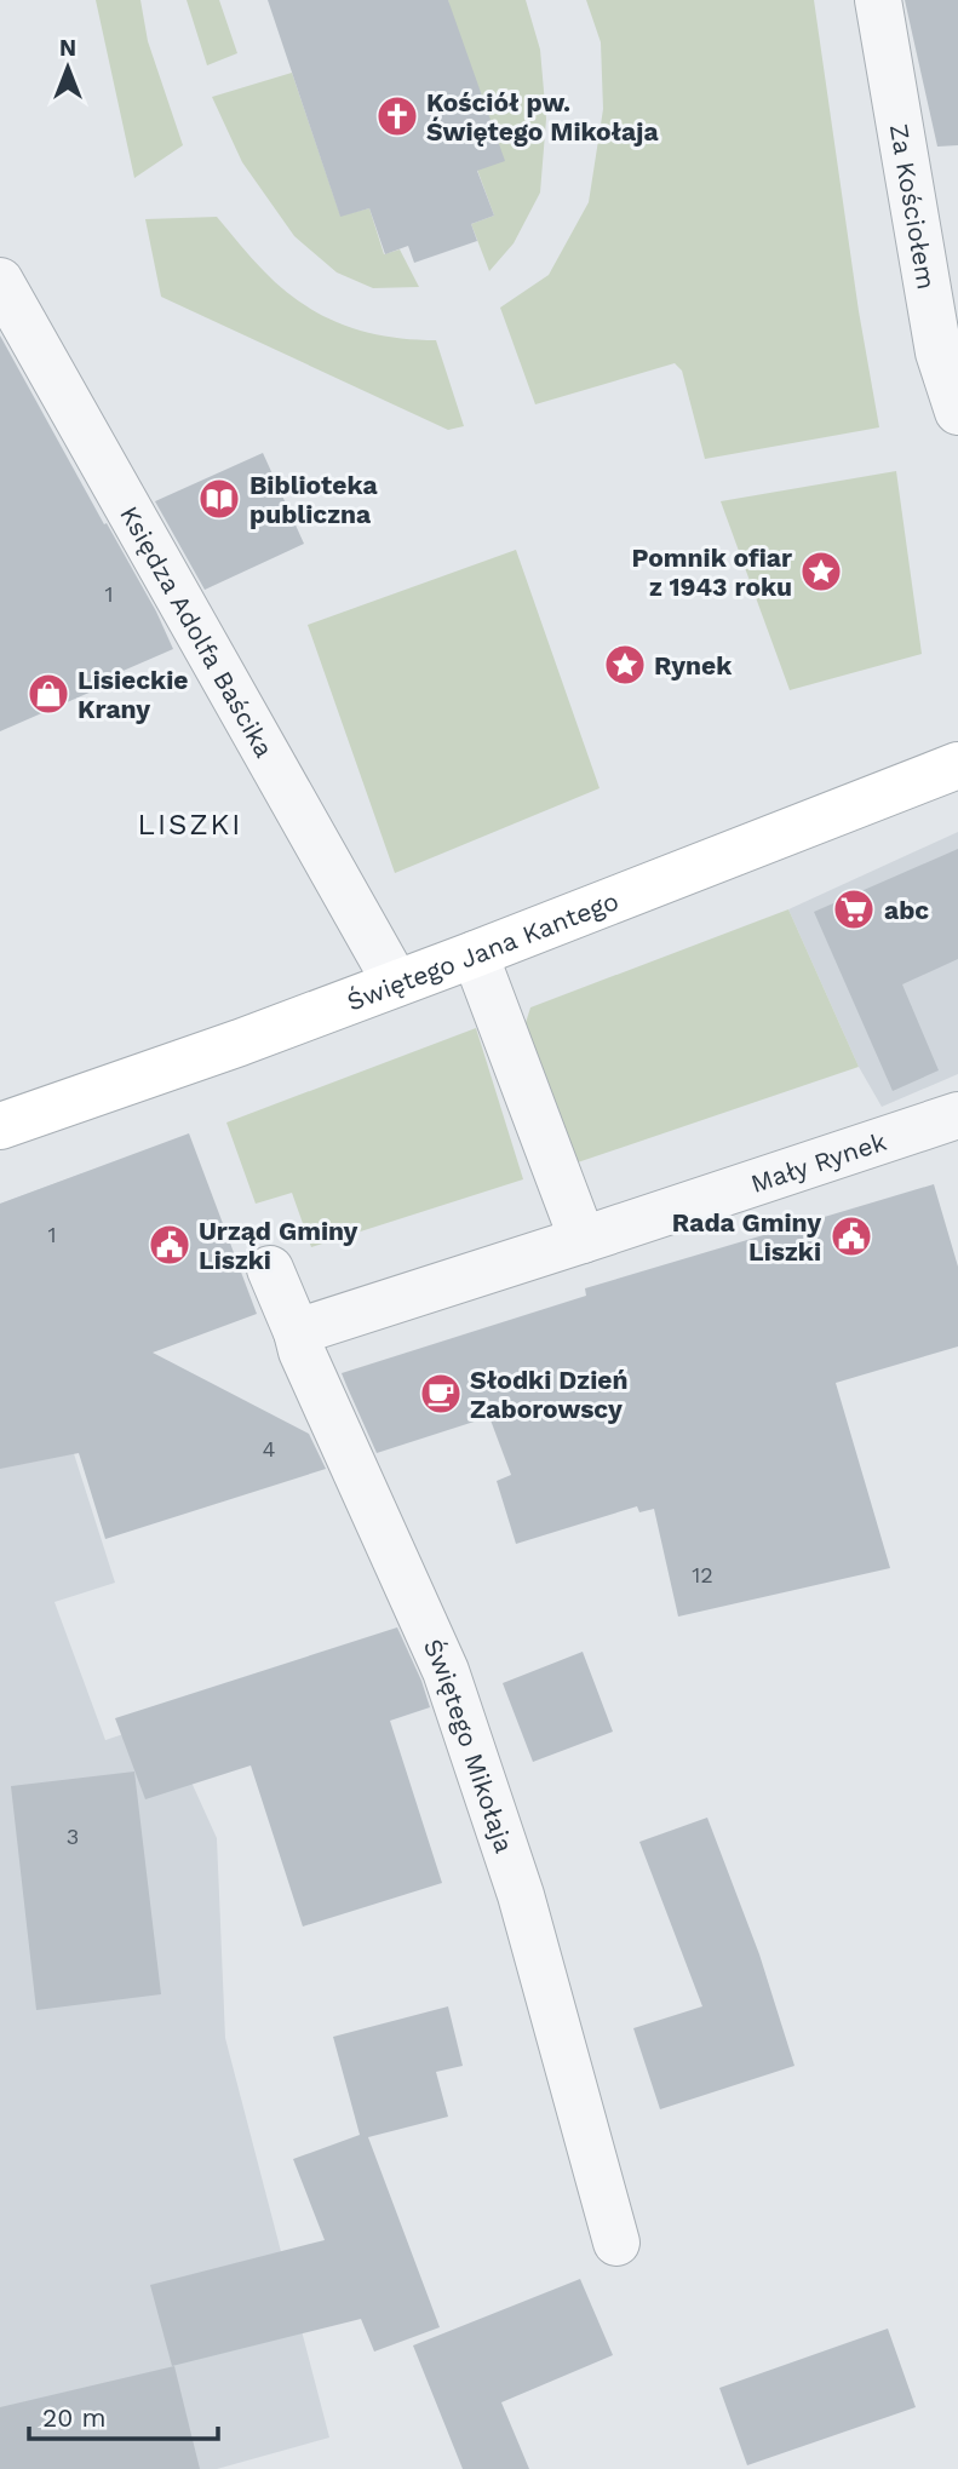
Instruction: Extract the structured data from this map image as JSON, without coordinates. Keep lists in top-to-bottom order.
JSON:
{
  "streets": {
    "main road": ["Świętego Jana Kantego"],
    "street": [
      "Za Kościołem",
      "Księdza Adolfa Baścika",
      "Mały Rynek",
      "Świętego Mikołaja"
    ]
  },
  "crossings": [
    ["Księdza Adolfa Baścika", "Świętego Jana Kantego"],
    ["Mały Rynek", "Świętego Mikołaja"]
  ],
  "districts": ["LISZKI"],
  "places": {
    "church": ["Kościół pw. Świętego Mikołaja"],
    "library": ["Biblioteka publiczna"],
    "place": ["Pomnik ofiar z 1943 roku", "Rynek"],
    "shop": ["Lisieckie Krany"],
    "supermarket": ["abc"],
    "public building": ["Rada Gminy Liszki", "Urząd Gminy Liszki"],
    "cafe": ["Słodki Dzień Zaborowscy"]
  },
  "house_numbers": [
    "1",
    "1",
    "4",
    "12",
    "3"
  ],
  "scale_bar": "20 m",
  "north": "top"
}
